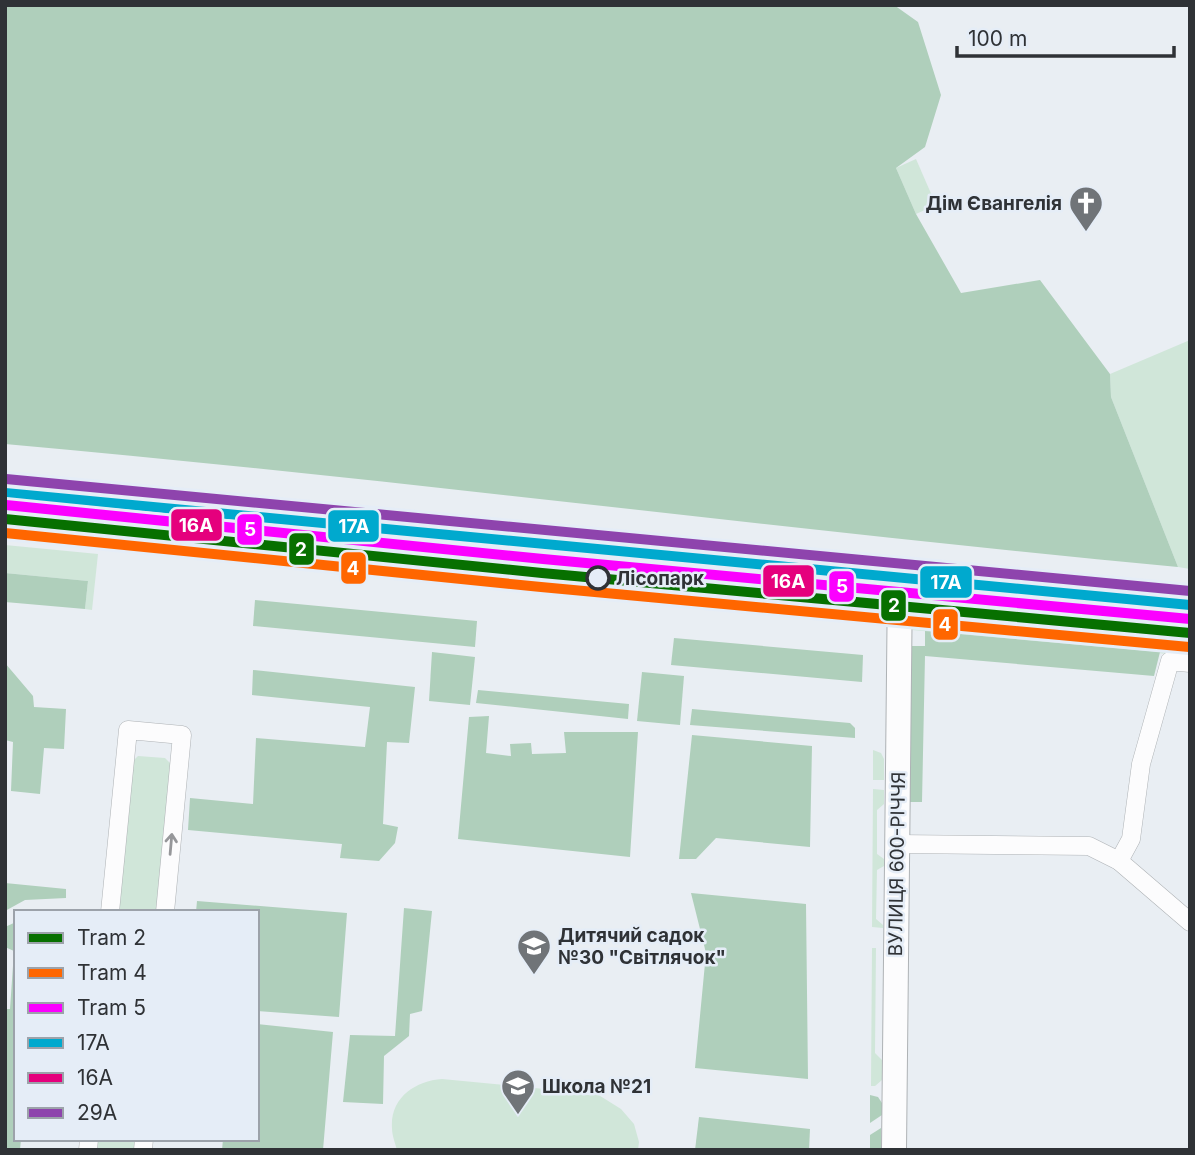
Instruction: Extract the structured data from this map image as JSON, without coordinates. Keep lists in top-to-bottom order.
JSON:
{
  "streets": {
    "main road": ["ВУЛИЦЯ 600-РІЧЧЯ"]
  },
  "places": {
    "church": ["Дім Євангелія"],
    "other": ["Лісопарк"],
    "school or university": ["Дитячий садок №30 \"Світлячок\"", "Школа №21"]
  },
  "lines": [
    "transit line 29А",
    "transit line 17А",
    "tram line 5",
    "transit line 16А",
    "tram line 2",
    "tram line 4"
  ],
  "legend": [
    "Tram 2",
    "Tram 4",
    "Tram 5",
    "17А",
    "16А",
    "29А"
  ],
  "scale_bar": "100 m"
}
